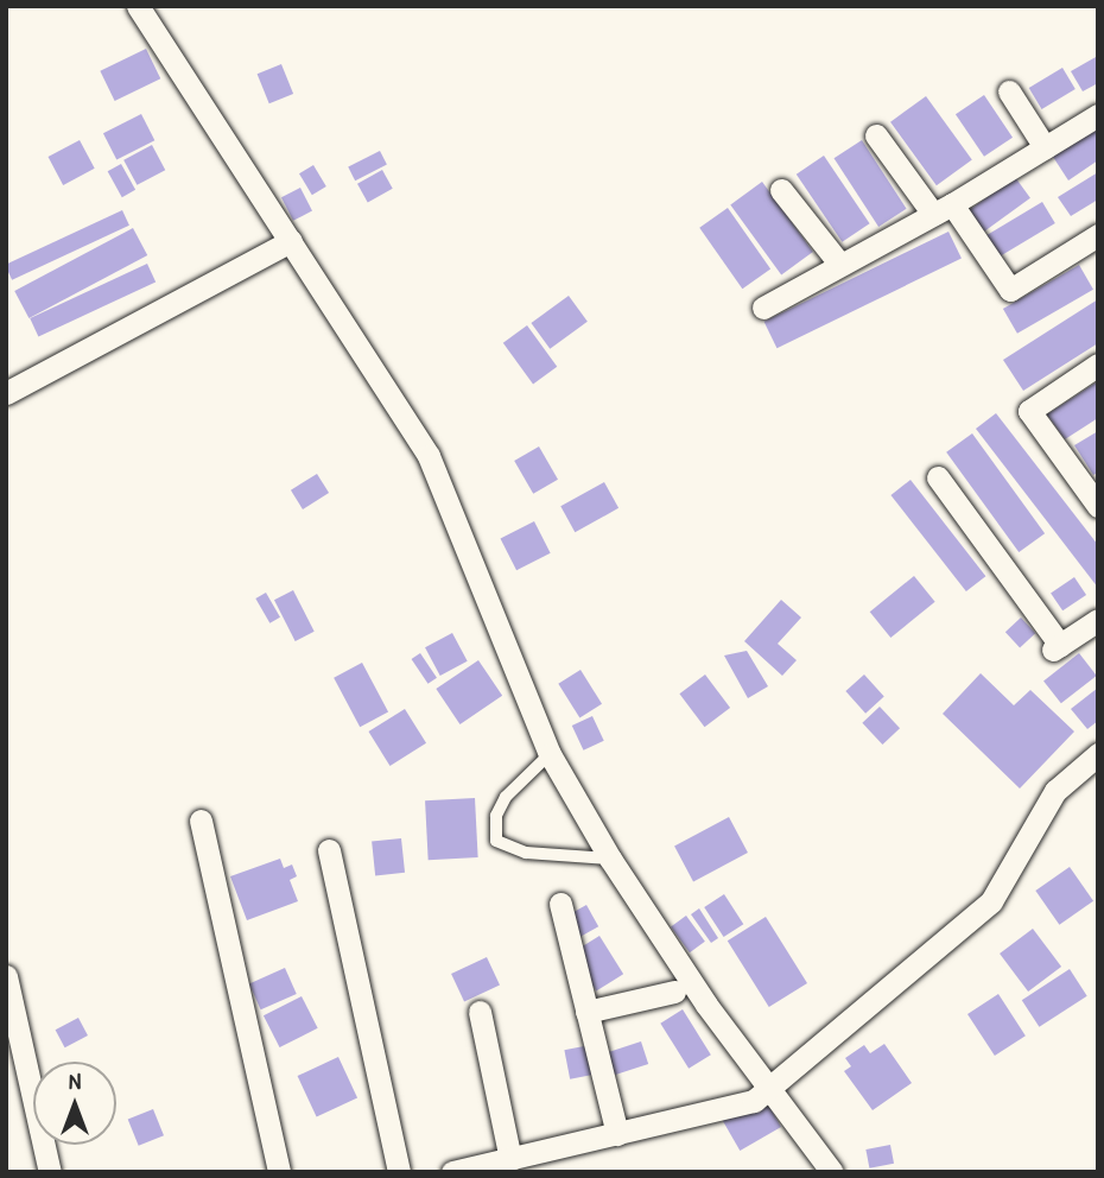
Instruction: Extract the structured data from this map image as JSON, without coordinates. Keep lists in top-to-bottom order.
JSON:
{
  "north": "top"
}
